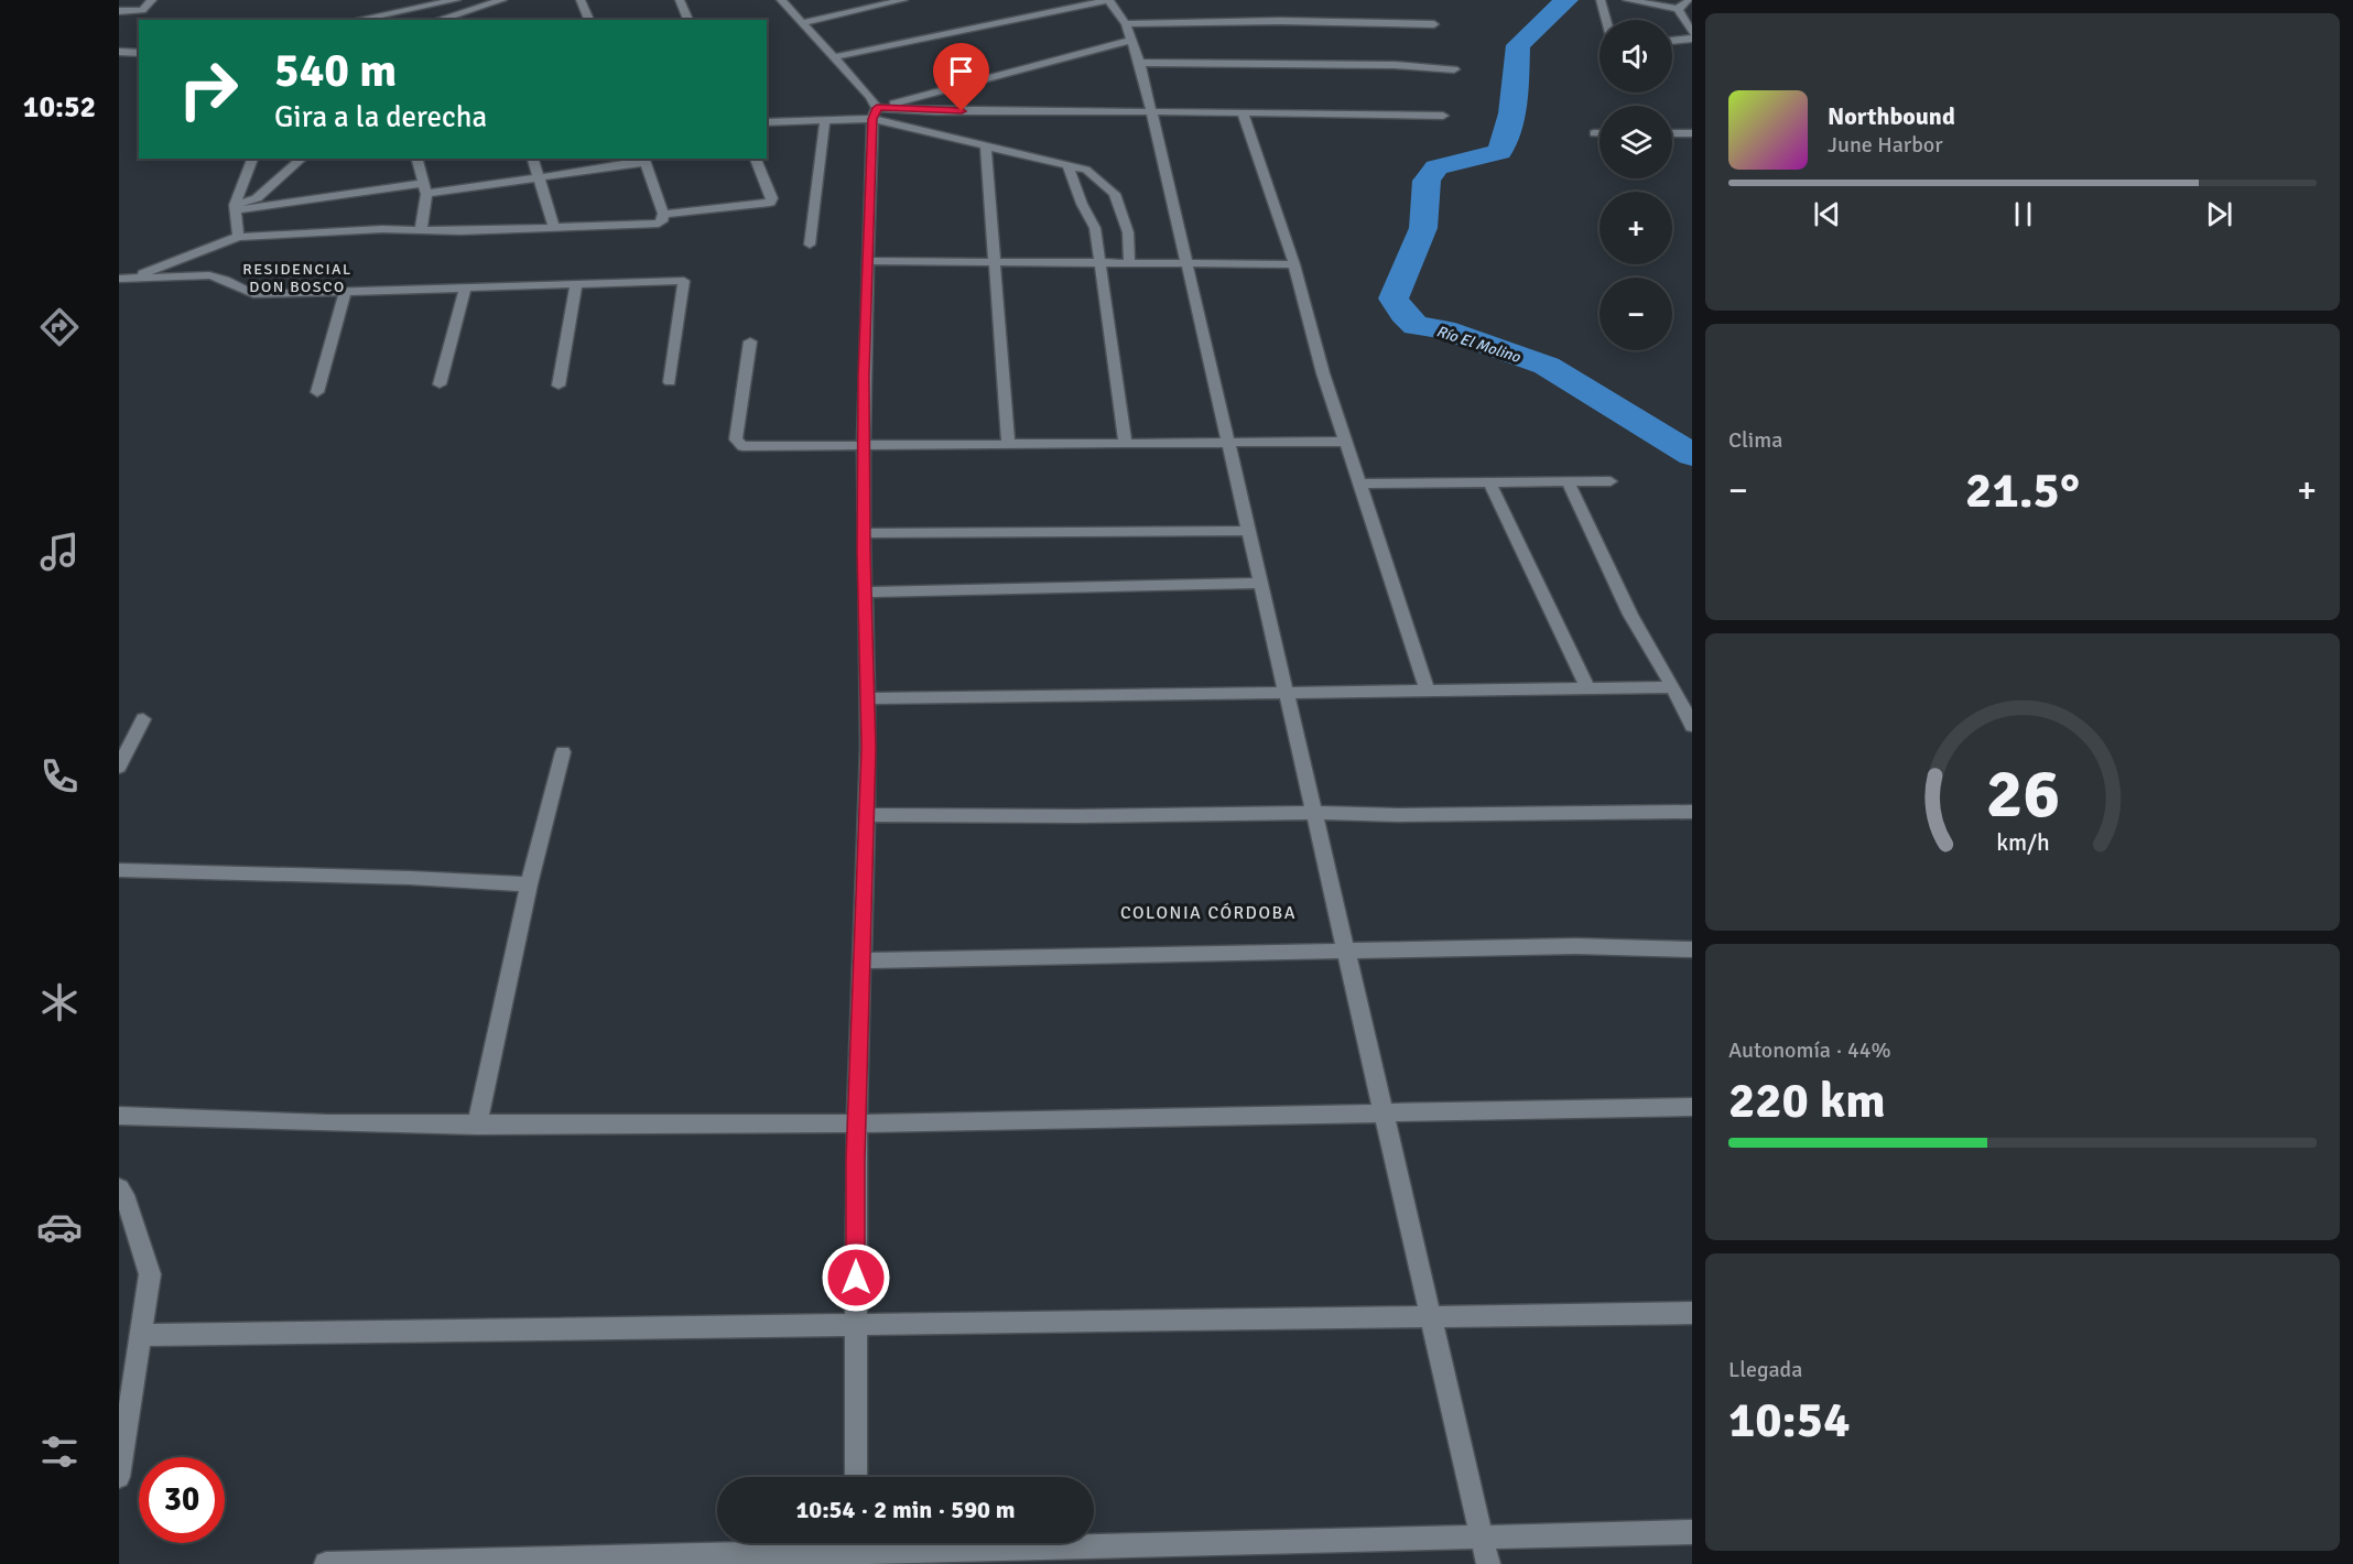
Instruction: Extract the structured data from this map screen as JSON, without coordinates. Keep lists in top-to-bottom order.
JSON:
{
  "districts": ["RESIDENCIAL DON BOSCO", "COLONIA CÓRDOBA"],
  "water": ["Río El Molino"],
  "page": {
    "tabs": "10:52",
    "map_buttons": ["+", "−"],
    "turn": ["540 m", "Gira a la derecha"],
    "song": ["Northbound", "June Harbor"],
    "tile": [
      "Clima",
      ["Autonomía · 44%", "220 km"],
      ["Llegada", "10:54"]
    ],
    "heat": ["−", "21.5°", "+"],
    "limit": "30",
    "trip": "10:54 · 2 min · 590 m",
    "gauge": ["26", "km/h"]
  }
}
